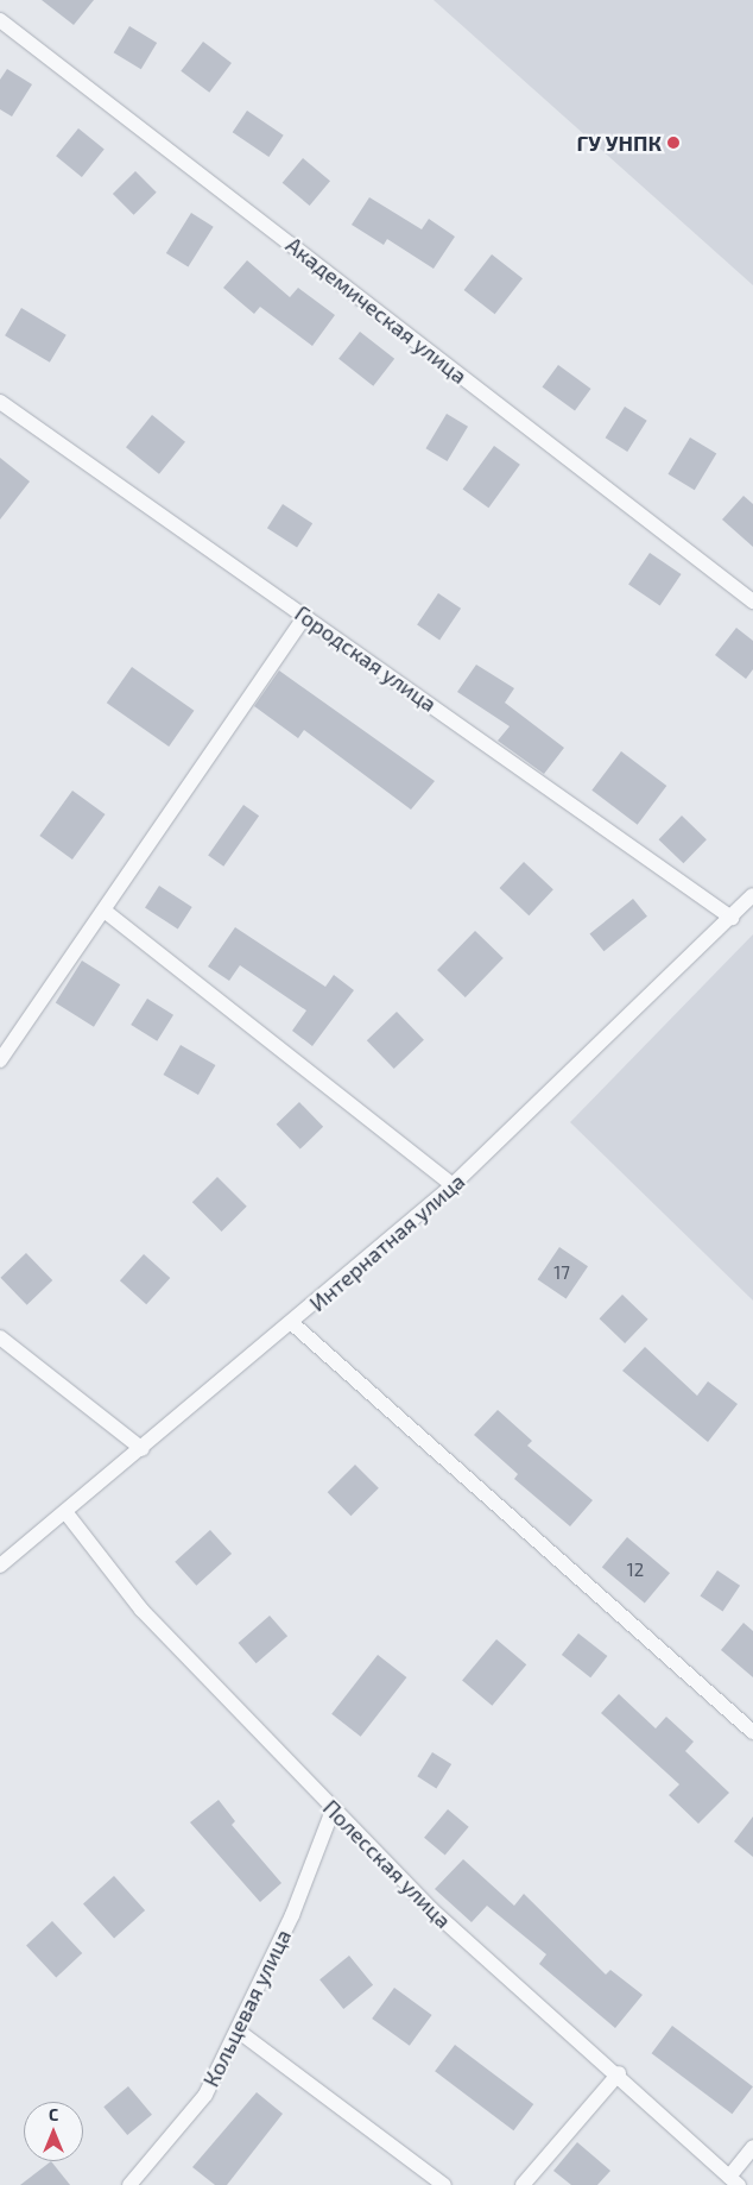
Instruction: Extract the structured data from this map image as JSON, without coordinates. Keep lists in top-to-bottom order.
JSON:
{
  "streets": {
    "street": [
      "Академическая улица",
      "Городская улица",
      "Интернатная улица",
      "Полесская улица",
      "Кольцевая улица"
    ]
  },
  "crossings": [
    ["Городская улица", "Интернатная улица"],
    ["Интернатная улица", "Полесская улица"],
    ["Полесская улица", "Кольцевая улица"]
  ],
  "places": ["ГУ УНПК"],
  "house_numbers": ["17", "12"],
  "north": "top"
}
